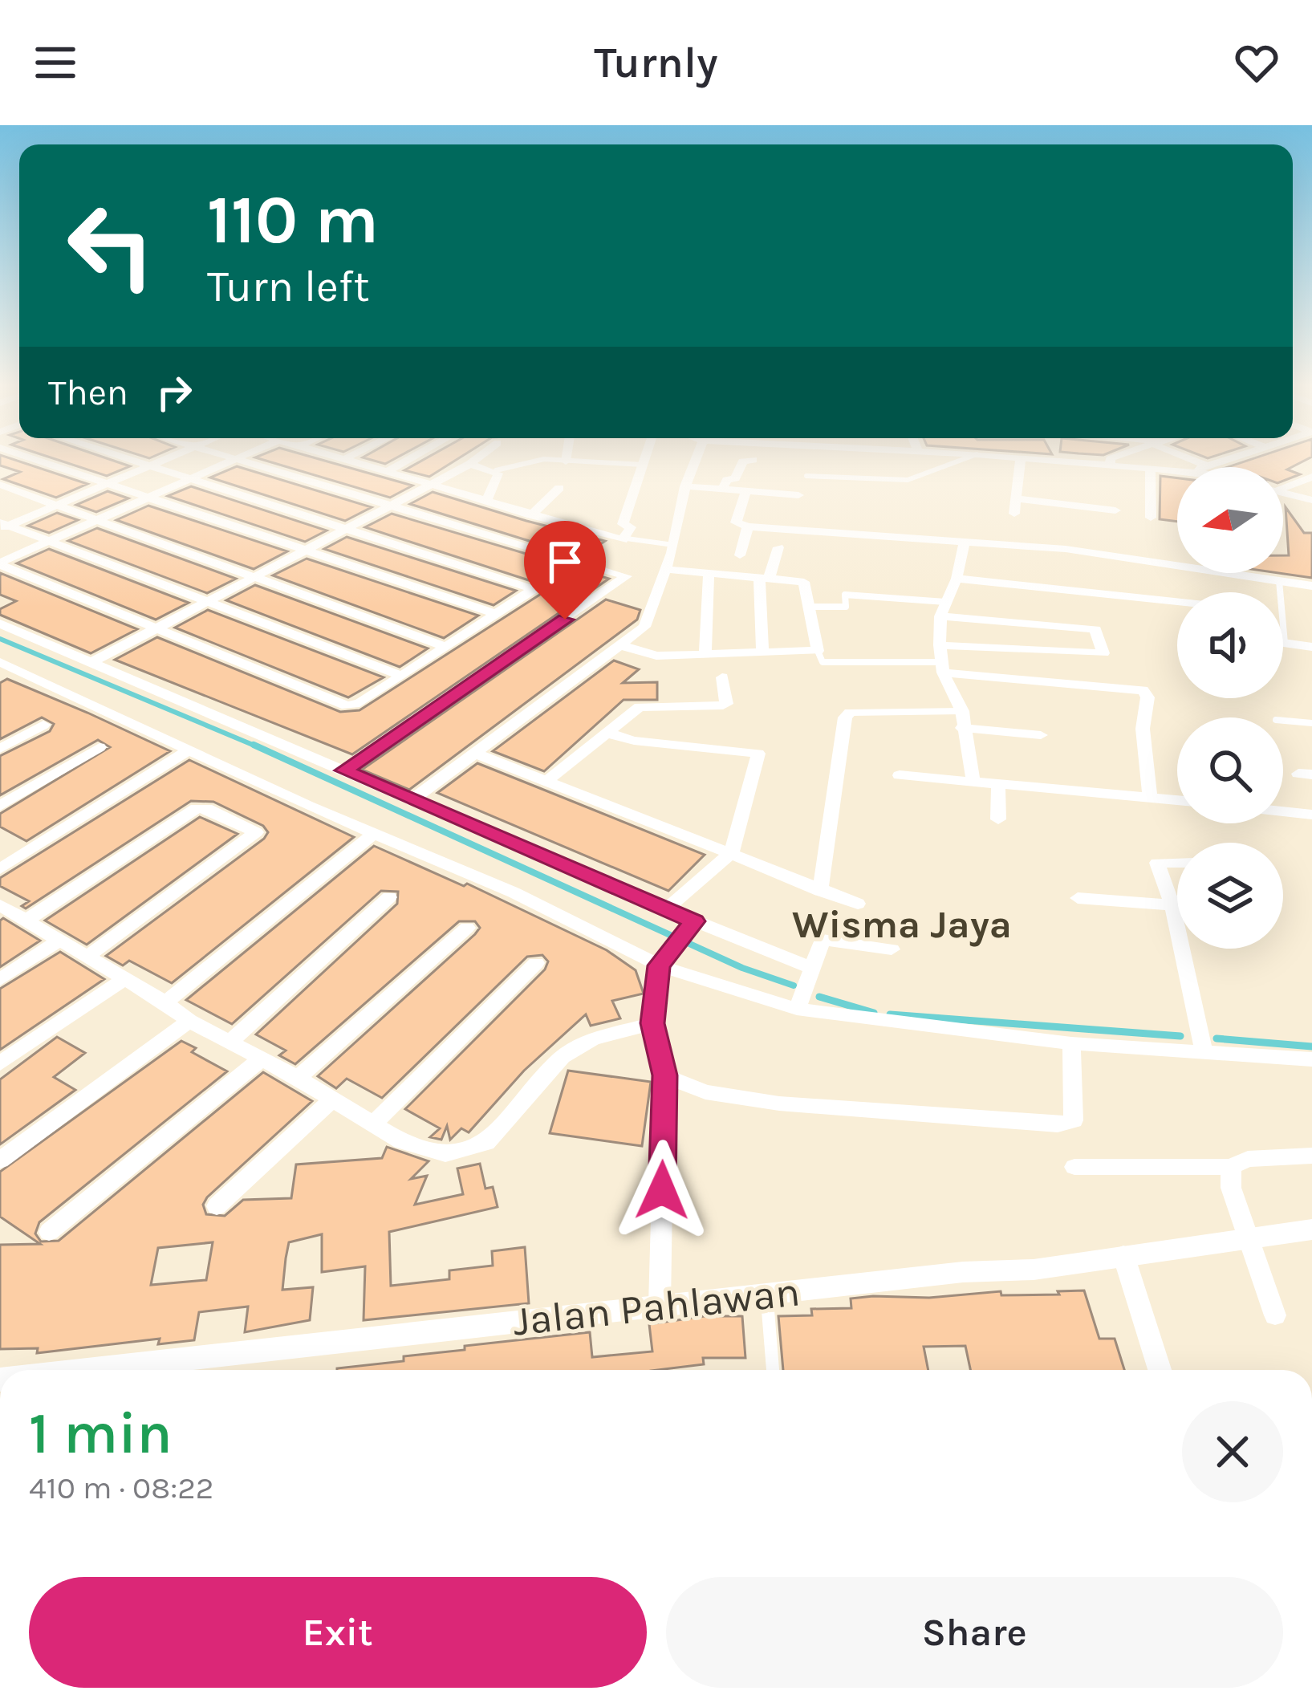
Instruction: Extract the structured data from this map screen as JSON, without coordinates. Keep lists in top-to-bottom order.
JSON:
{
  "streets": {
    "street": ["Jalan Pahlawan"]
  },
  "districts": ["Wisma Jaya"],
  "north": "left",
  "page": {
    "header": "Turnly",
    "turn": ["110 m", "Turn left"],
    "then": "Then",
    "heading": ["1 min", "410 m · 08:22"],
    "buttons": ["Exit", "Share"]
  }
}
